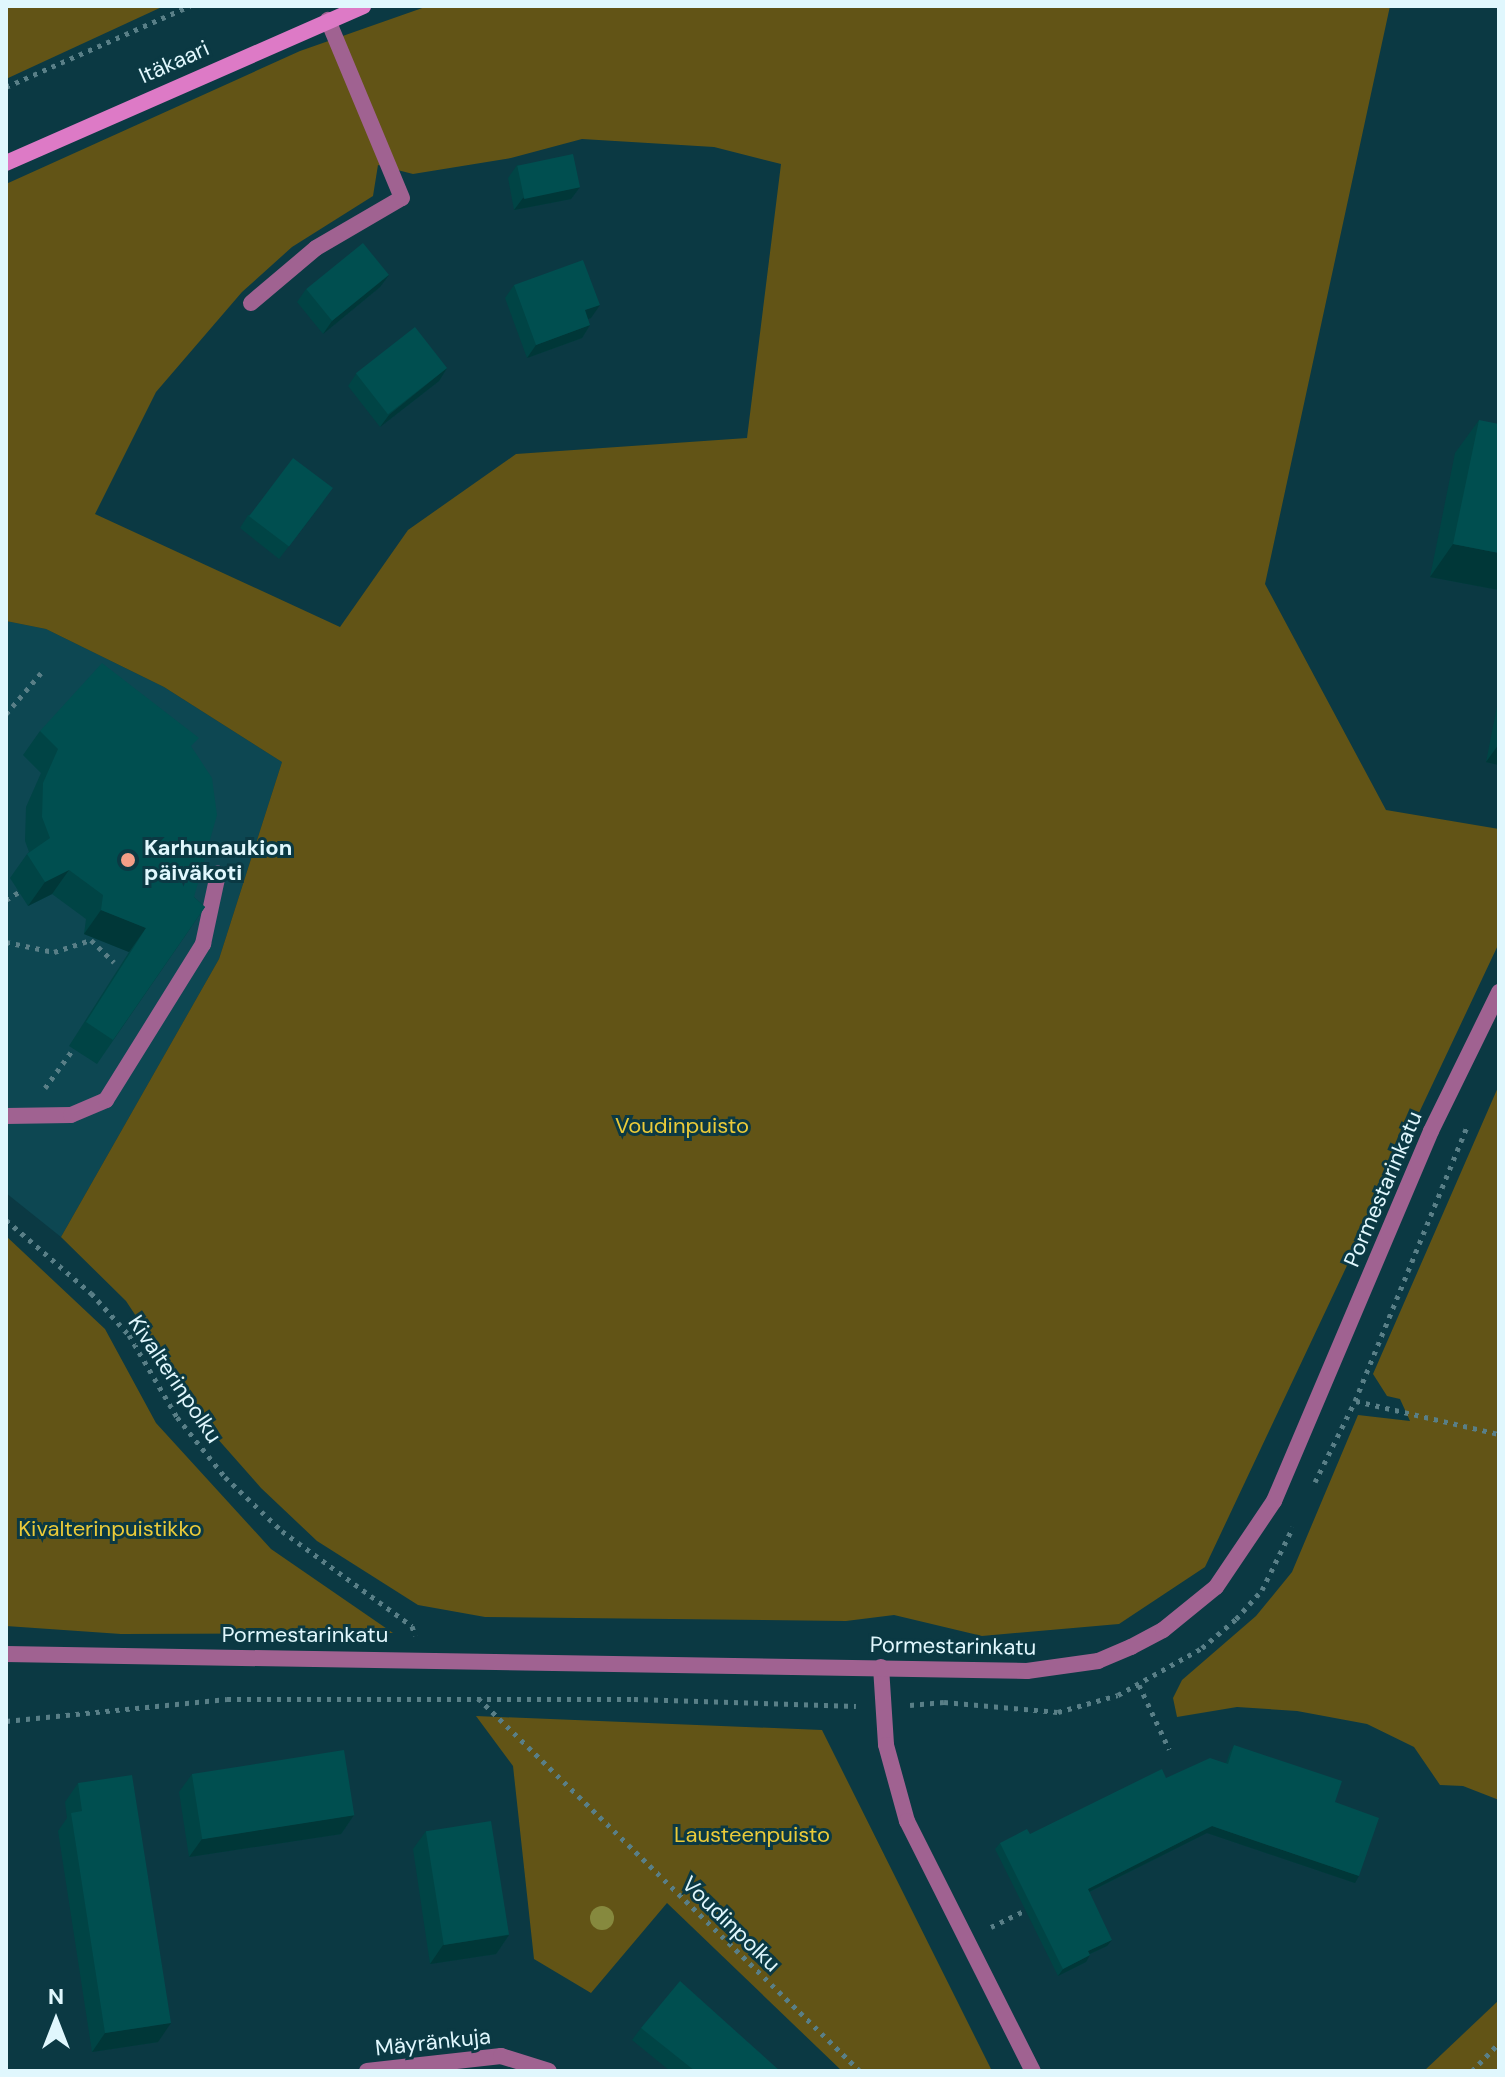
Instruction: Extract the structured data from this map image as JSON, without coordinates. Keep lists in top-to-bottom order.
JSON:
{
  "streets": {
    "street": ["Itäkaari", "Pormestarinkatu", "Mäyränkuja"],
    "path": ["Kivalterinpolku", "Voudinpolku"]
  },
  "crossings": [
    ["Pormestarinkatu", "Kivalterinpolku"]
  ],
  "parks": ["Voudinpuisto", "Kivalterinpuistikko", "Lausteenpuisto"],
  "places": ["Karhunaukion päiväkoti"],
  "north": "top"
}
